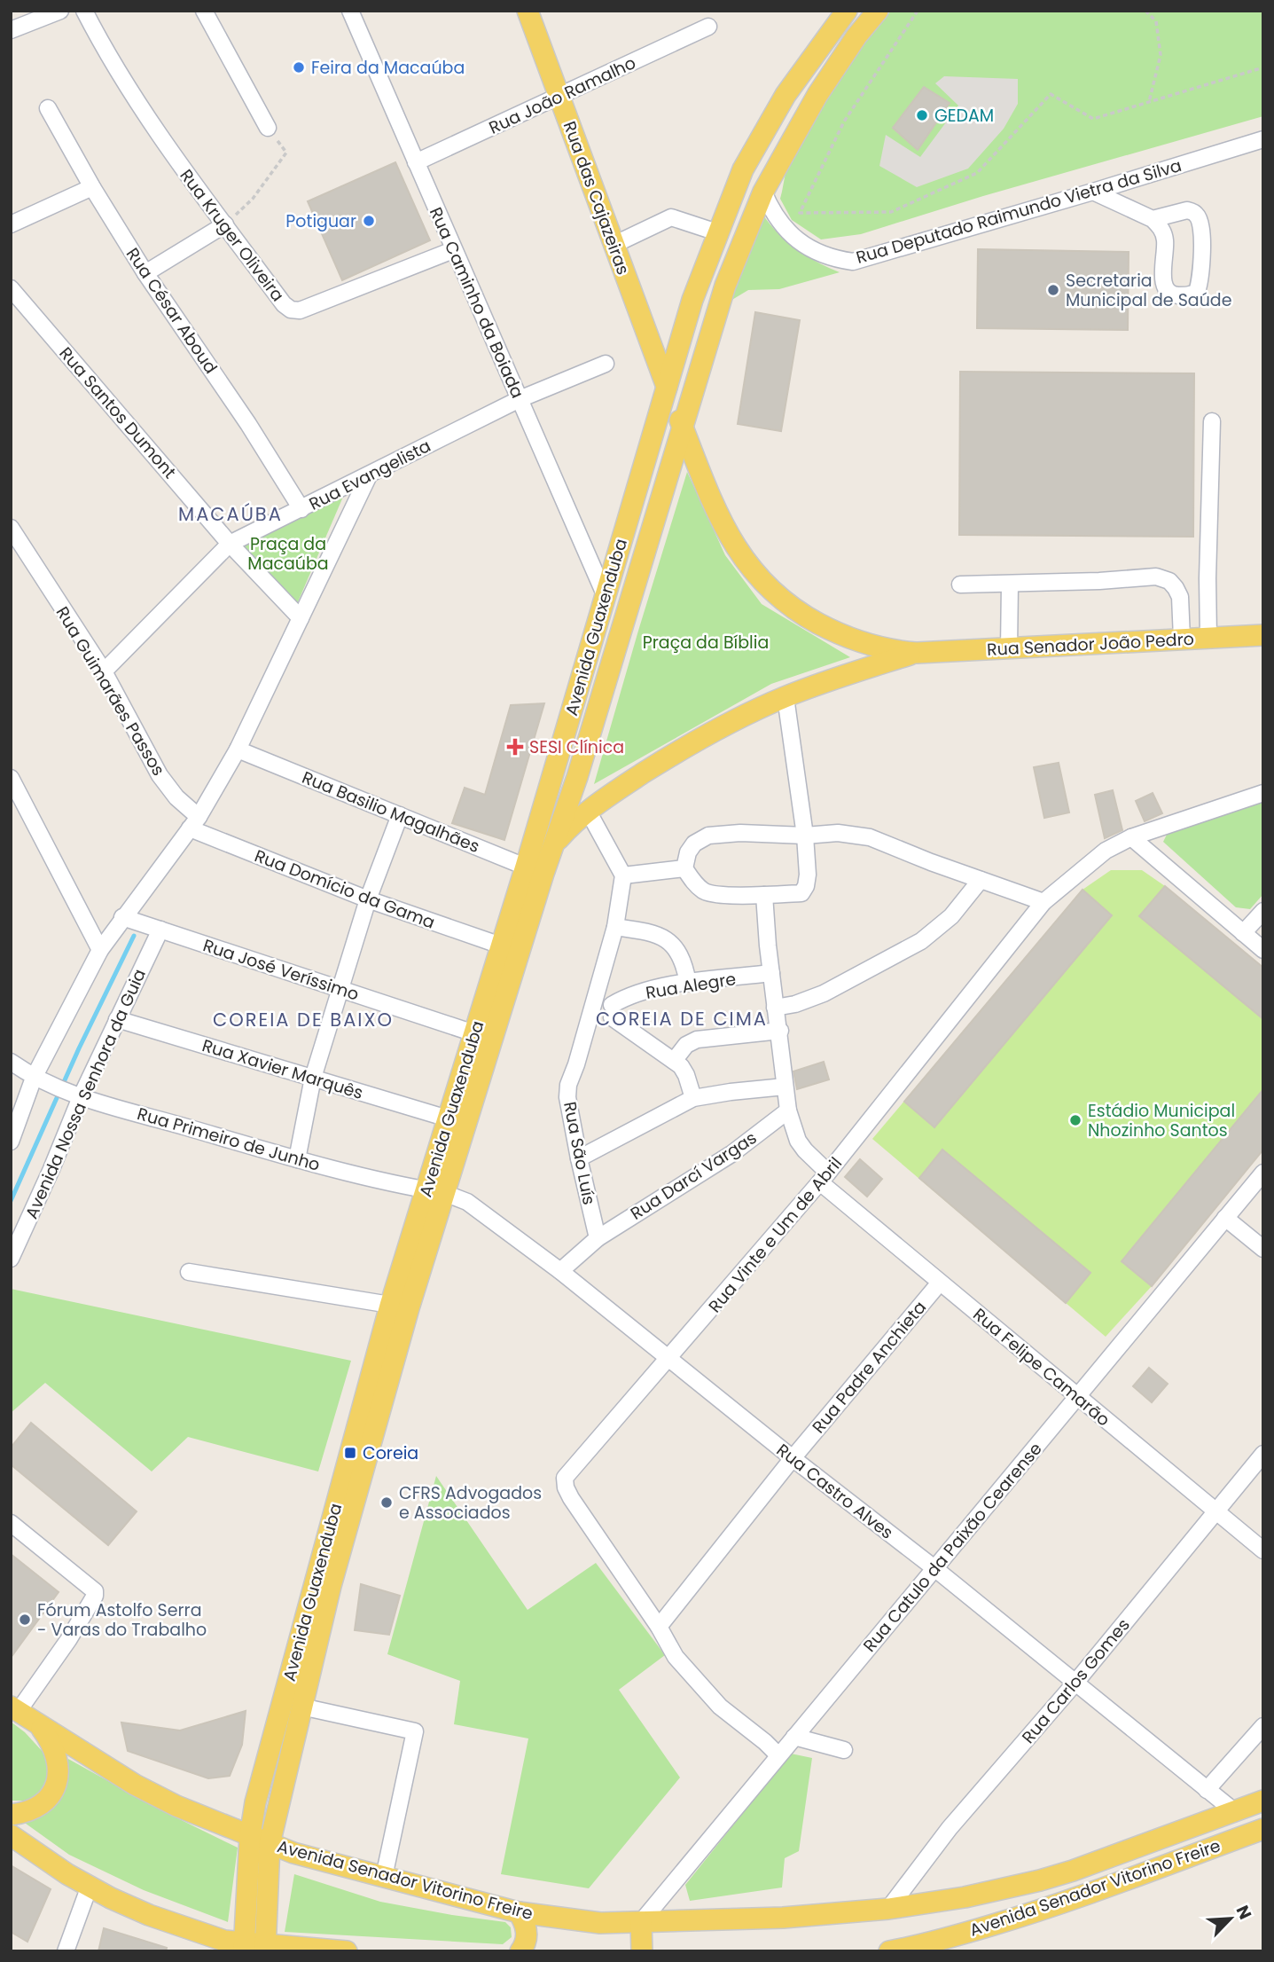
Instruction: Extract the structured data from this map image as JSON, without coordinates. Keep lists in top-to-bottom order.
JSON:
{
  "streets": {
    "main road": [
      "Rua das Cajazeiras",
      "Avenida Guaxenduba",
      "Rua Senador João Pedro",
      "Avenida Senador Vitorino Freire"
    ],
    "street": [
      "Rua João Ramalho",
      "Rua Deputado Raimundo Vietra da Silva",
      "Rua Kruger Oliveira",
      "Rua Caminho da Boiada",
      "Rua César Aboud",
      "Rua Santos Dumont",
      "Rua Evangelista",
      "Rua Guimarães Passos",
      "Rua Basilio Magalhães",
      "Rua Domício da Gama",
      "Rua José Veríssimo",
      "Rua Alegre",
      "Rua Xavier Marquês",
      "Avenida Nossa Senhora da Guia",
      "Rua Primeiro de Junho",
      "Rua São Luís",
      "Rua Darcí Vargas",
      "Rua Vinte e Um de Abril",
      "Rua Padre Anchieta",
      "Rua Felipe Camarão",
      "Rua Castro Alves",
      "Rua Catulo da Paixão Cearense",
      "Rua Carlos Gomes"
    ]
  },
  "crossings": [
    ["Rua João Ramalho", "Rua das Cajazeiras"],
    ["Rua João Ramalho", "Rua Caminho da Boiada"],
    ["Rua das Cajazeiras", "Avenida Guaxenduba"],
    ["Rua das Cajazeiras", "Rua Senador João Pedro"],
    ["Rua Deputado Raimundo Vietra da Silva", "Avenida Guaxenduba"],
    ["Rua Kruger Oliveira", "Rua Caminho da Boiada"],
    ["Rua Caminho da Boiada", "Rua Evangelista"],
    ["Rua Caminho da Boiada", "Avenida Guaxenduba"],
    ["Rua César Aboud", "Rua Evangelista"],
    ["Rua Santos Dumont", "Rua Evangelista"],
    ["Rua Evangelista", "Rua Guimarães Passos"],
    ["Avenida Guaxenduba", "Rua Senador João Pedro"],
    ["Avenida Guaxenduba", "Rua Basilio Magalhães"],
    ["Avenida Guaxenduba", "Rua Domício da Gama"],
    ["Avenida Guaxenduba", "Rua José Veríssimo"],
    ["Avenida Guaxenduba", "Rua Xavier Marquês"],
    ["Avenida Guaxenduba", "Rua Primeiro de Junho"],
    ["Avenida Guaxenduba", "Rua Castro Alves"],
    ["Avenida Guaxenduba", "Avenida Senador Vitorino Freire"],
    ["Rua Guimarães Passos", "Rua Domício da Gama"],
    ["Rua José Veríssimo", "Avenida Nossa Senhora da Guia"],
    ["Rua Alegre", "Rua Felipe Camarão"],
    ["Rua Xavier Marquês", "Avenida Nossa Senhora da Guia"],
    ["Avenida Nossa Senhora da Guia", "Rua Primeiro de Junho"],
    ["Rua Primeiro de Junho", "Rua Castro Alves"],
    ["Rua São Luís", "Rua Darcí Vargas"],
    ["Rua Darcí Vargas", "Rua Felipe Camarão"],
    ["Rua Vinte e Um de Abril", "Rua Padre Anchieta"],
    ["Rua Vinte e Um de Abril", "Rua Felipe Camarão"],
    ["Rua Vinte e Um de Abril", "Rua Castro Alves"],
    ["Rua Vinte e Um de Abril", "Rua Catulo da Paixão Cearense"],
    ["Rua Padre Anchieta", "Rua Felipe Camarão"],
    ["Rua Padre Anchieta", "Rua Castro Alves"],
    ["Rua Felipe Camarão", "Rua Catulo da Paixão Cearense"],
    ["Rua Felipe Camarão", "Rua Carlos Gomes"],
    ["Rua Castro Alves", "Rua Catulo da Paixão Cearense"],
    ["Rua Castro Alves", "Rua Carlos Gomes"],
    ["Rua Castro Alves", "Avenida Senador Vitorino Freire"],
    ["Rua Catulo da Paixão Cearense", "Avenida Senador Vitorino Freire"],
    ["Rua Carlos Gomes", "Avenida Senador Vitorino Freire"]
  ],
  "districts": ["MACAÚBA", "COREIA DE CIMA", "COREIA DE BAIXO"],
  "parks": ["Praça da Macaúba", "Praça da Bíblia"],
  "places": {
    "other": [
      "Feira da Macaúba",
      "GEDAM",
      "Potiguar",
      "Secretaria Municipal de Saúde",
      "Estádio Municipal Nhozinho Santos",
      "CFRS Advogados e Associados",
      "Fórum Astolfo Serra - Varas do Trabalho"
    ],
    "health": ["SESI Clínica"],
    "transit": ["Coreia"]
  },
  "north": "top right"
}
